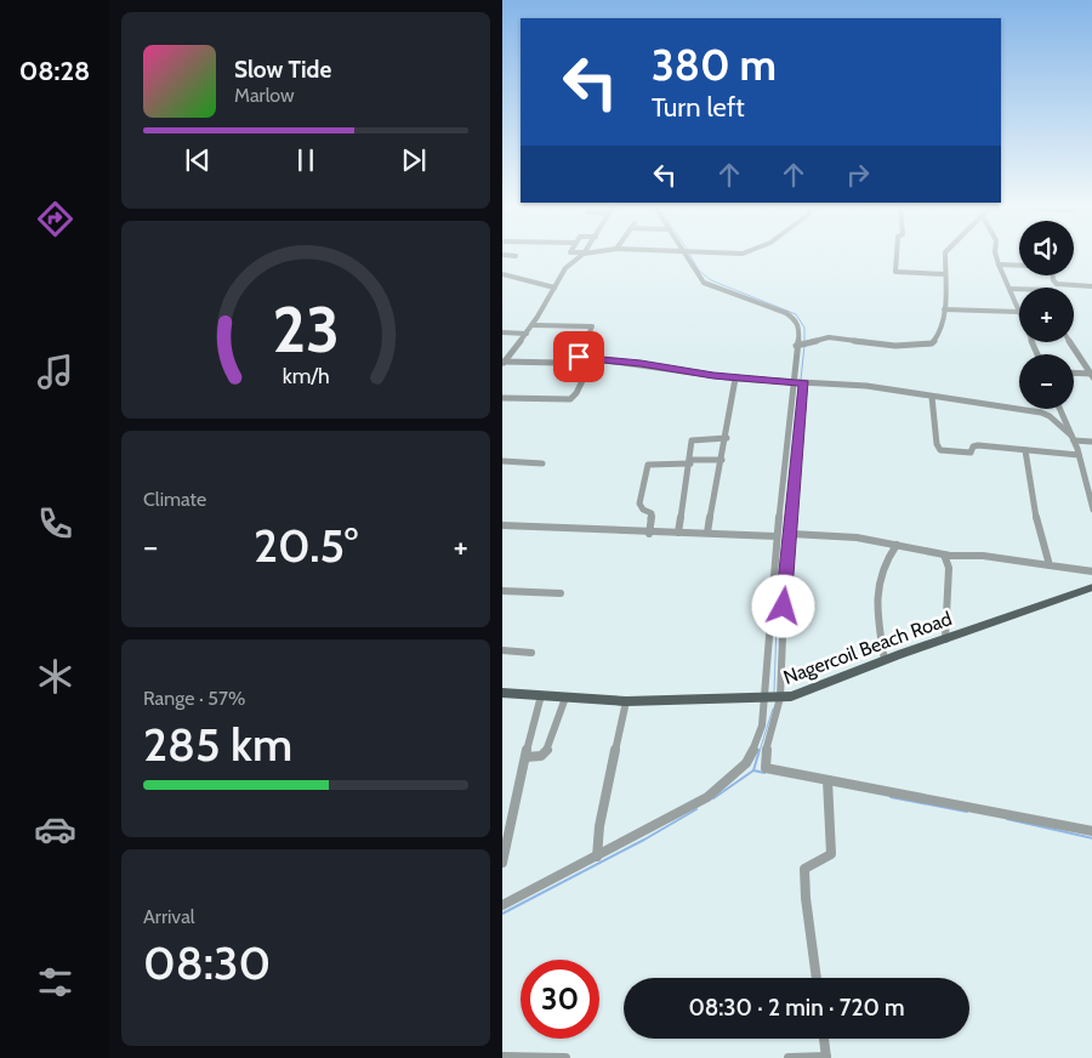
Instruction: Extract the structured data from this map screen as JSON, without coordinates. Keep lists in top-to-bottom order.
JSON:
{
  "streets": {
    "main road": ["Nagercoil Beach Road"]
  },
  "page": {
    "tabs": "08:28",
    "turn": ["380 m", "Turn left"],
    "song": ["Slow Tide", "Marlow"],
    "map_buttons": ["+", "−"],
    "tile": [
      "Climate",
      ["Range · 57%", "285 km"],
      ["Arrival", "08:30"]
    ],
    "heat": ["−", "20.5°", "+"],
    "limit": "30",
    "trip": "08:30 · 2 min · 720 m",
    "gauge": ["23", "km/h"]
  }
}
